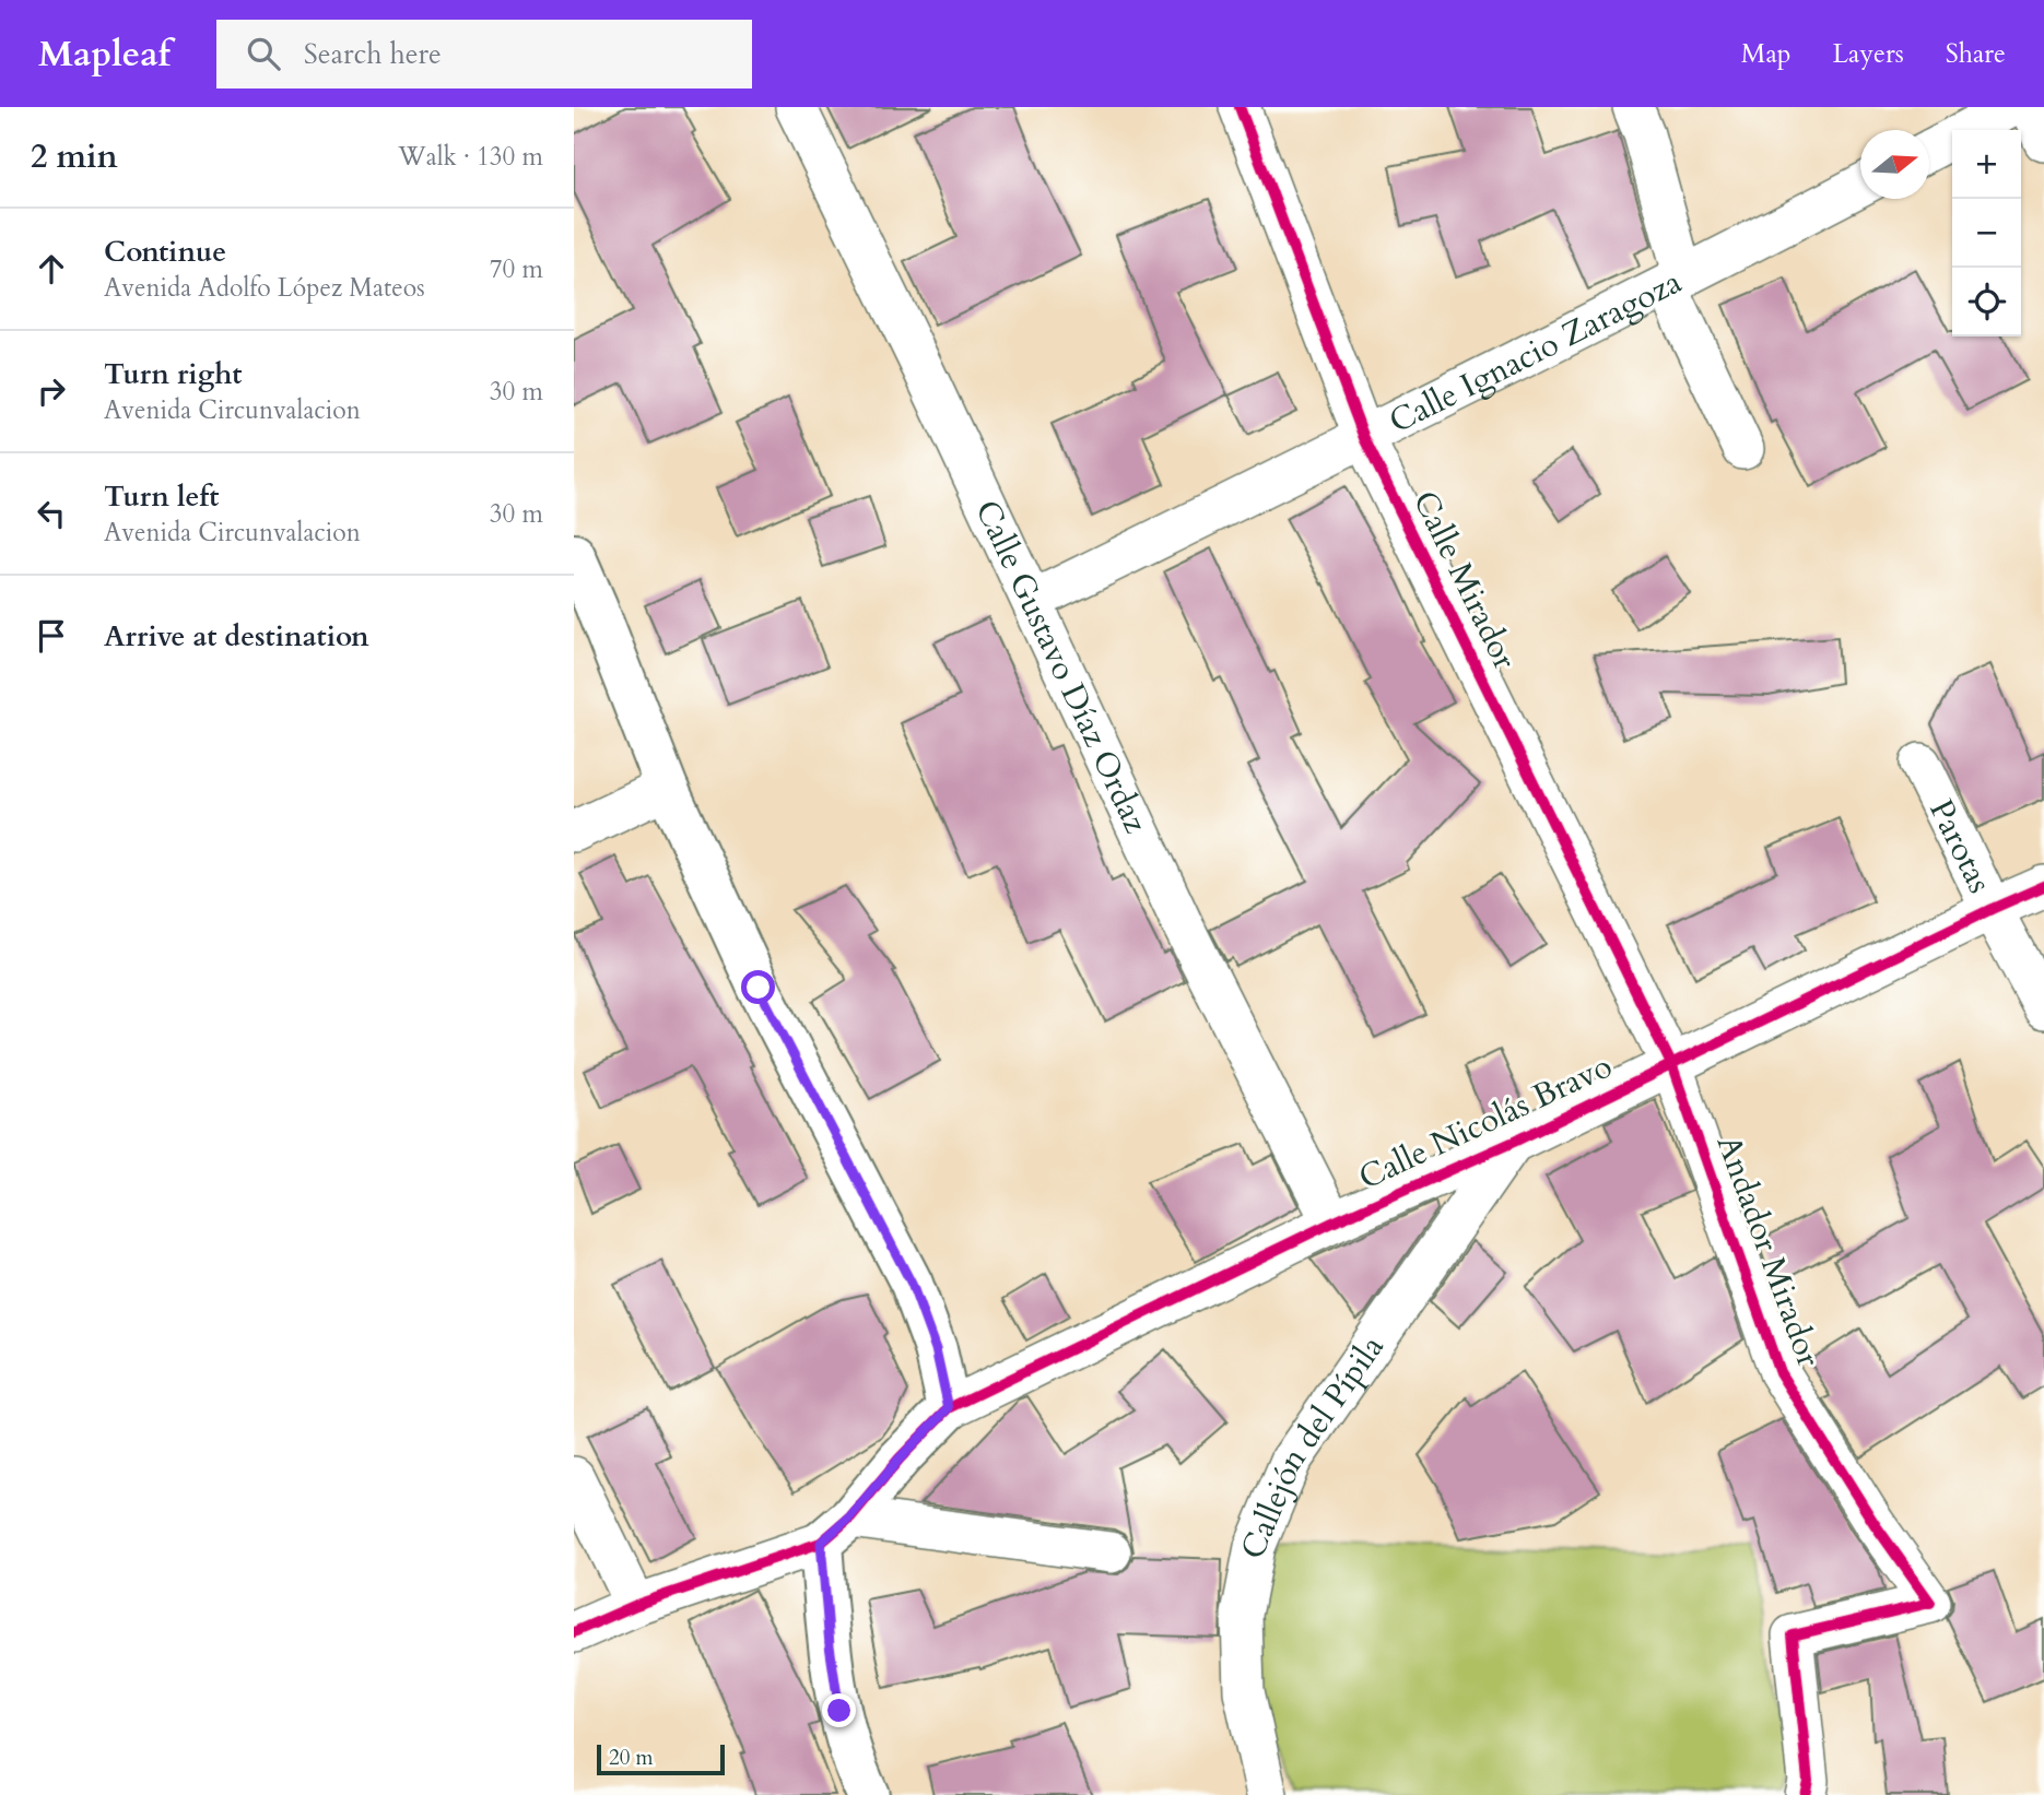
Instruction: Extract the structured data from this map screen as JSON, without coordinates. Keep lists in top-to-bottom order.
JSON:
{
  "streets": {
    "street": [
      "Calle Ignacio Zaragoza",
      "Calle Mirador",
      "Calle Gustavo Díaz Ordaz",
      "Parotas",
      "Calle Nicolás Bravo",
      "Andador Mirador",
      "Callejón del Pípila"
    ]
  },
  "crossings": [
    ["Calle Ignacio Zaragoza", "Calle Mirador"],
    ["Calle Ignacio Zaragoza", "Calle Gustavo Díaz Ordaz"],
    ["Calle Mirador", "Calle Nicolás Bravo"],
    ["Calle Mirador", "Andador Mirador"],
    ["Calle Gustavo Díaz Ordaz", "Calle Nicolás Bravo"],
    ["Parotas", "Calle Nicolás Bravo"],
    ["Calle Nicolás Bravo", "Andador Mirador"],
    ["Calle Nicolás Bravo", "Callejón del Pípila"]
  ],
  "scale_bar": "20 m",
  "north": "right",
  "page": {
    "header": "Mapleaf",
    "search": "Search here",
    "nav": ["Map", "Layers", "Share"],
    "heading": ["2 min", "Walk · 130 m"],
    "map_buttons": ["+", "−"],
    "list": [
      ["Continue", "Avenida Adolfo López Mateos", "70 m"],
      ["Turn right", "Avenida Circunvalacion", "30 m"],
      ["Turn left", "Avenida Circunvalacion", "30 m"],
      "Arrive at destination"
    ],
    "scale": "20 m"
  }
}
